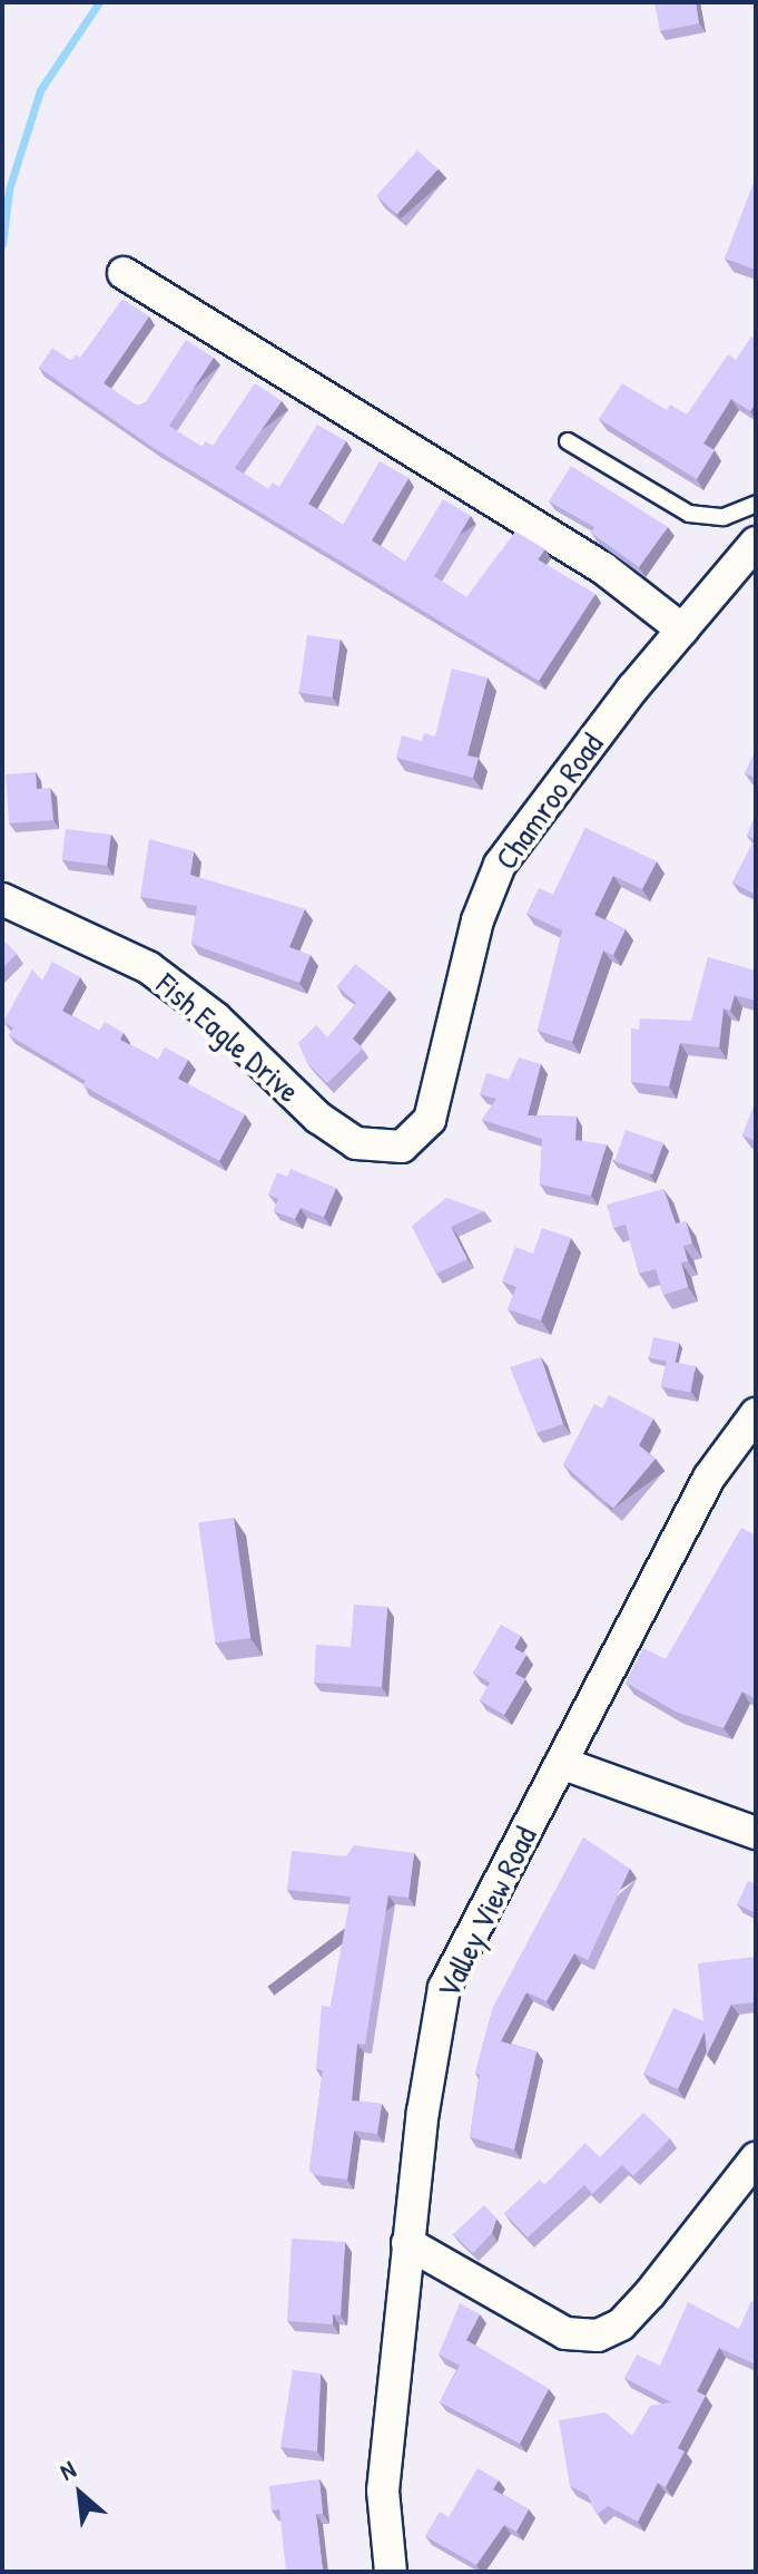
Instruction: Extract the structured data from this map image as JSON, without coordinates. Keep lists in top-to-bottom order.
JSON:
{
  "streets": {
    "street": ["Chamroo Road", "Fish Eagle Drive", "Valley View Road"]
  },
  "crossings": [
    ["Chamroo Road", "Fish Eagle Drive"]
  ],
  "north": "top left"
}
